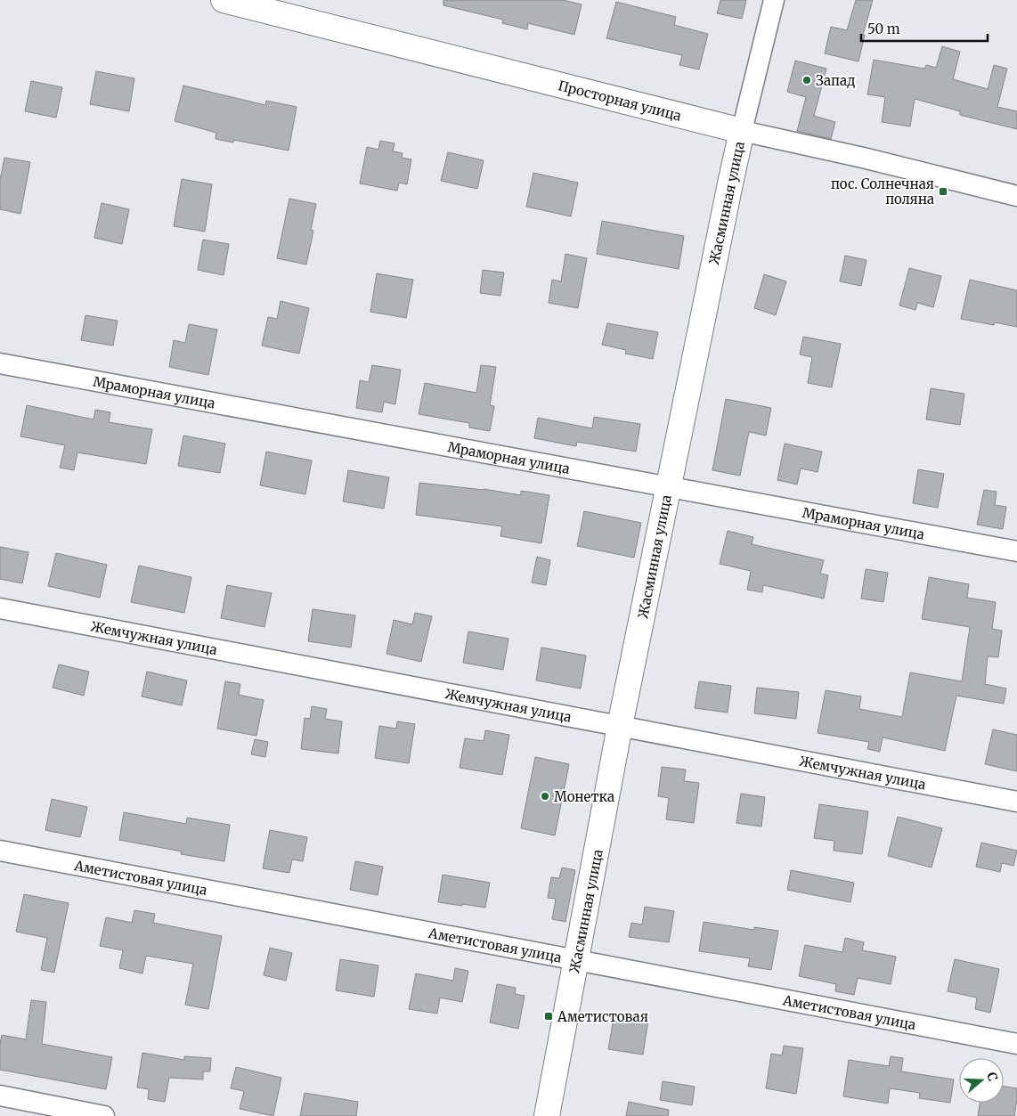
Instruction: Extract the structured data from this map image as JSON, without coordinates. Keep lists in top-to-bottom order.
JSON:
{
  "streets": {
    "street": [
      "Просторная улица",
      "Жасминная улица",
      "Мраморная улица",
      "Жемчужная улица",
      "Аметистовая улица"
    ]
  },
  "crossings": [
    ["Просторная улица", "Жасминная улица"],
    ["Жасминная улица", "Мраморная улица"],
    ["Жасминная улица", "Жемчужная улица"],
    ["Жасминная улица", "Аметистовая улица"]
  ],
  "places": {
    "other": ["Запад", "Монетка"],
    "transit": ["пос. Солнечная поляна", "Аметистовая"]
  },
  "scale_bar": "50 m",
  "north": "right"
}
